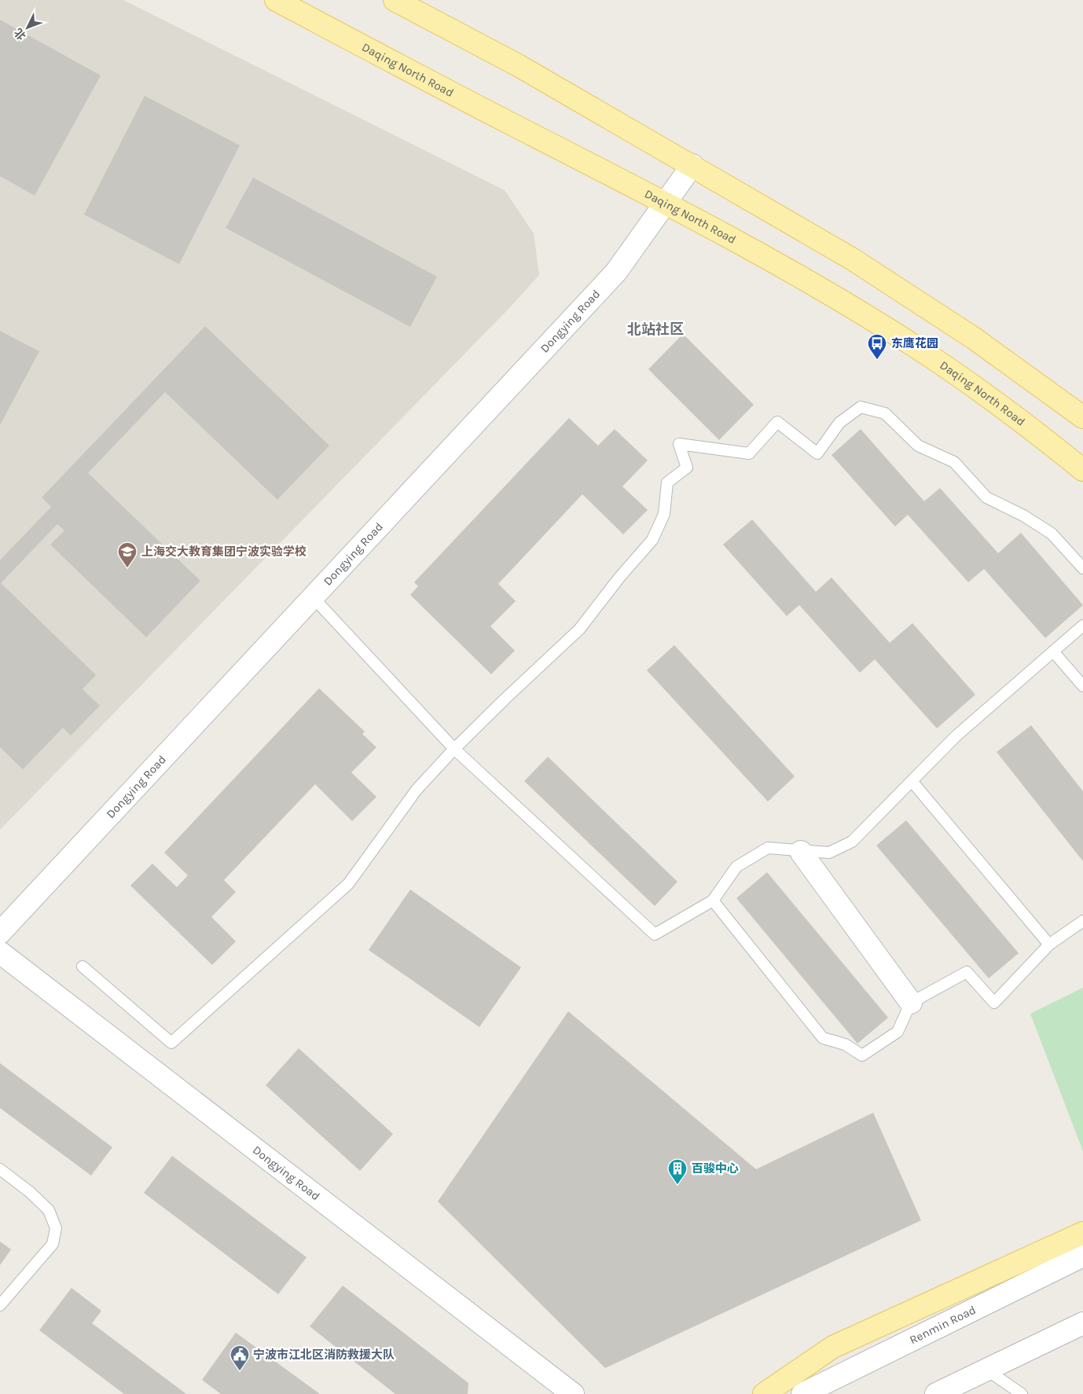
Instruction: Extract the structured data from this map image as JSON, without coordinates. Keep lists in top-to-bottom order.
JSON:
{
  "streets": {
    "main road": ["Daqing North Road"],
    "street": ["Dongying Road", "Renmin Road"]
  },
  "crossings": [
    ["Daqing North Road", "Dongying Road"]
  ],
  "districts": ["北站社区"],
  "places": {
    "bus stop": ["东鹰花园"],
    "school or university": ["上海交大教育集团宁波实验学校"],
    "building": ["百骏中心"],
    "public building": ["宁波市江北区消防救援大队"]
  },
  "north": "bottom left"
}
